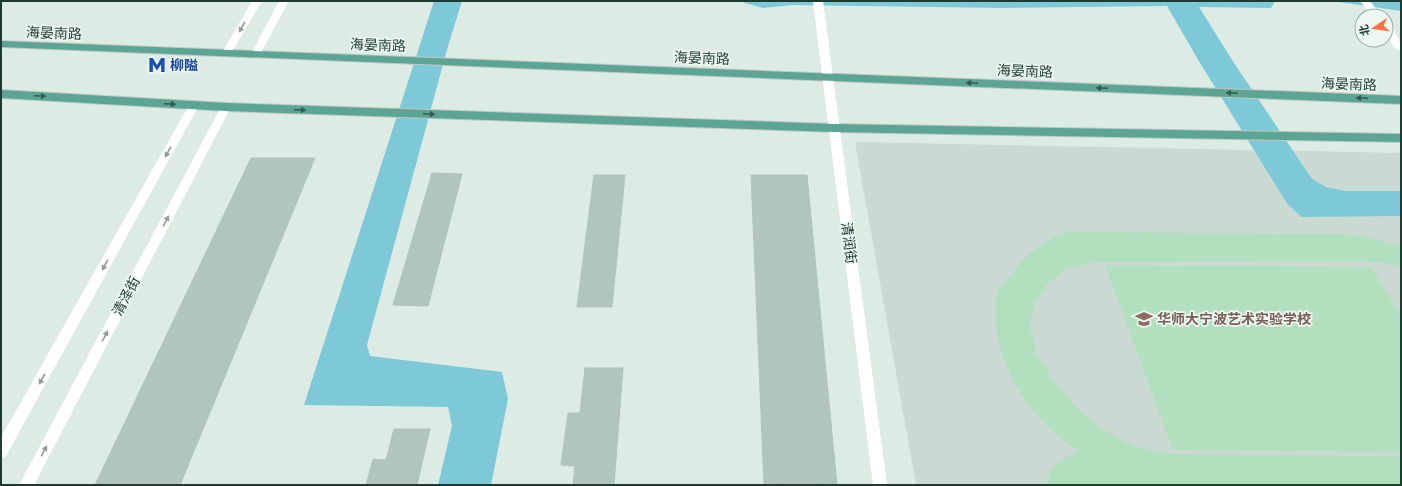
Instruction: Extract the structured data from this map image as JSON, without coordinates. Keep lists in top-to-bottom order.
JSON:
{
  "streets": {
    "main road": ["海晏南路"],
    "street": ["清润街", "清泽街"]
  },
  "crossings": [
    ["海晏南路", "清润街"]
  ],
  "places": {
    "metro station": ["柳隘"],
    "school or university": ["华师大宁波艺术实验学校"]
  },
  "north": "left"
}
